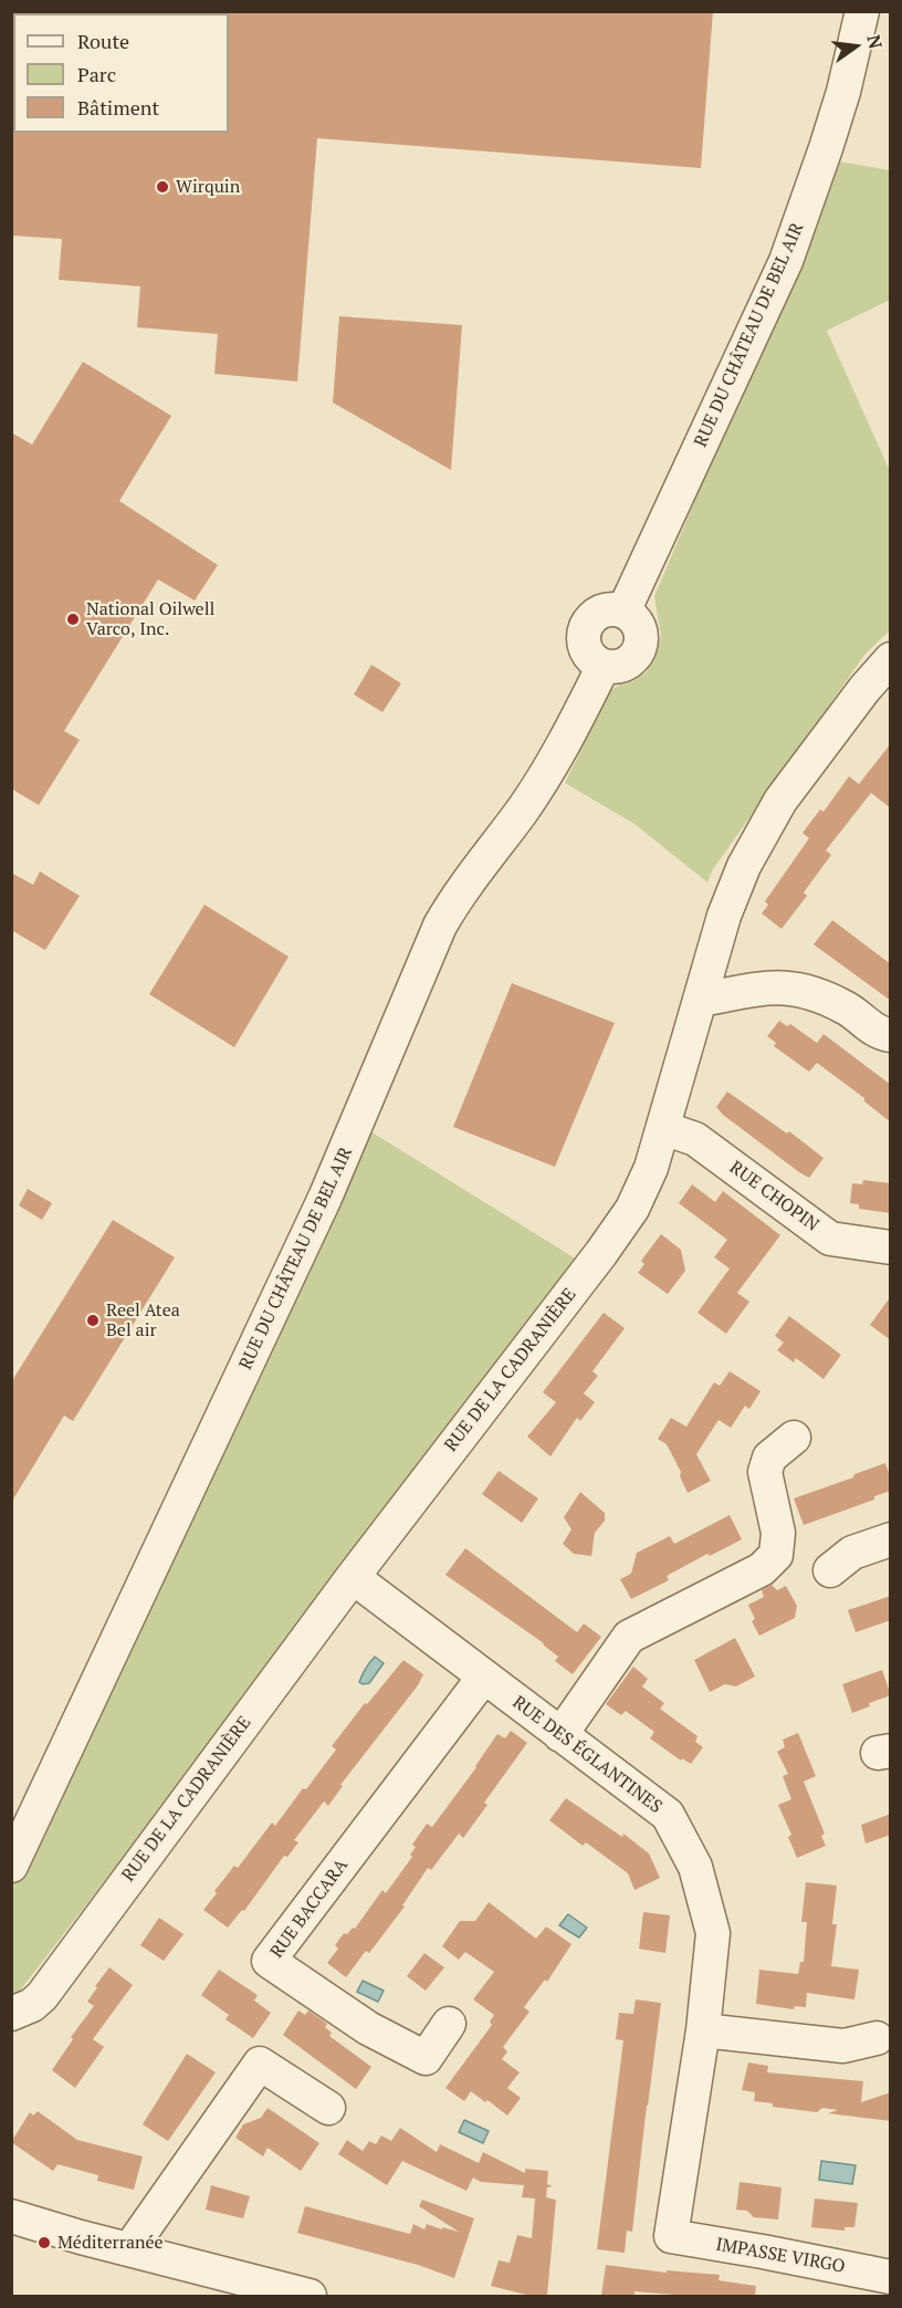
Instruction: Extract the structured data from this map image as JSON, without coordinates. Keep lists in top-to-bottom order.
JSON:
{
  "streets": {
    "street": [
      "RUE DU CHÂTEAU DE BEL AIR",
      "RUE CHOPIN",
      "RUE DE LA CADRANIÈRE",
      "RUE DES ÉGLANTINES",
      "RUE BACCARA",
      "IMPASSE VIRGO"
    ]
  },
  "crossings": [
    ["RUE CHOPIN", "RUE DE LA CADRANIÈRE"],
    ["RUE DE LA CADRANIÈRE", "RUE DES ÉGLANTINES"],
    ["RUE DES ÉGLANTINES", "RUE BACCARA"],
    ["RUE DES ÉGLANTINES", "IMPASSE VIRGO"]
  ],
  "places": [
    "Wirquin",
    "National Oilwell Varco, Inc.",
    "Reel Atea Bel air",
    "Méditerranée"
  ],
  "legend": ["Route", "Parc", "Bâtiment"],
  "north": "right"
}
